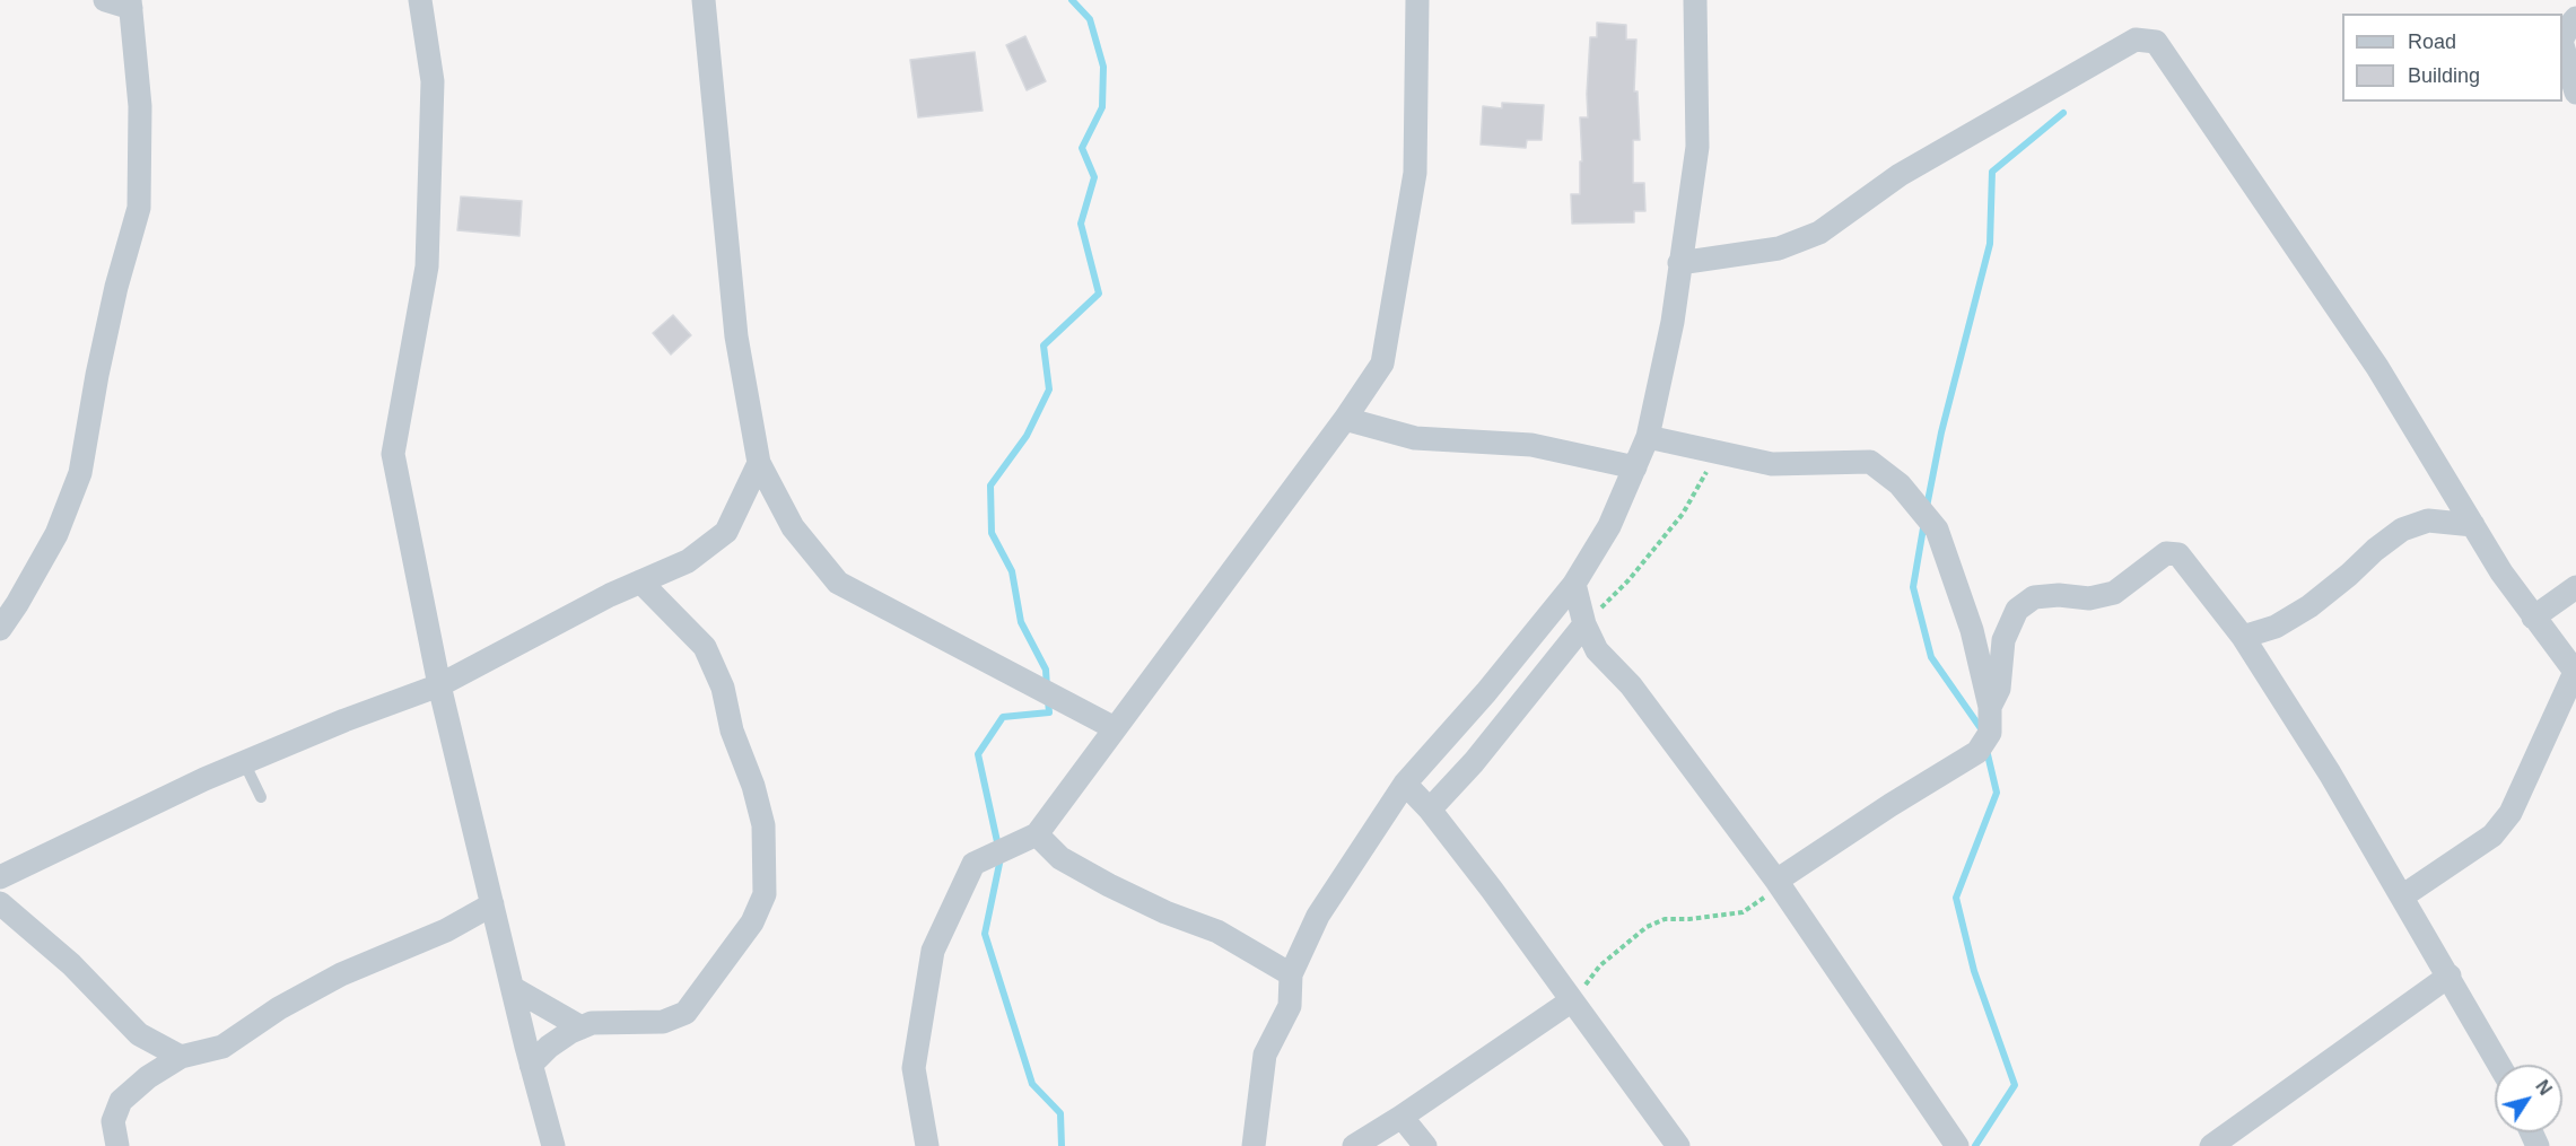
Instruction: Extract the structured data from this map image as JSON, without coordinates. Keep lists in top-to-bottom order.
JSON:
{
  "legend": ["Road", "Building"],
  "north": "top right"
}
